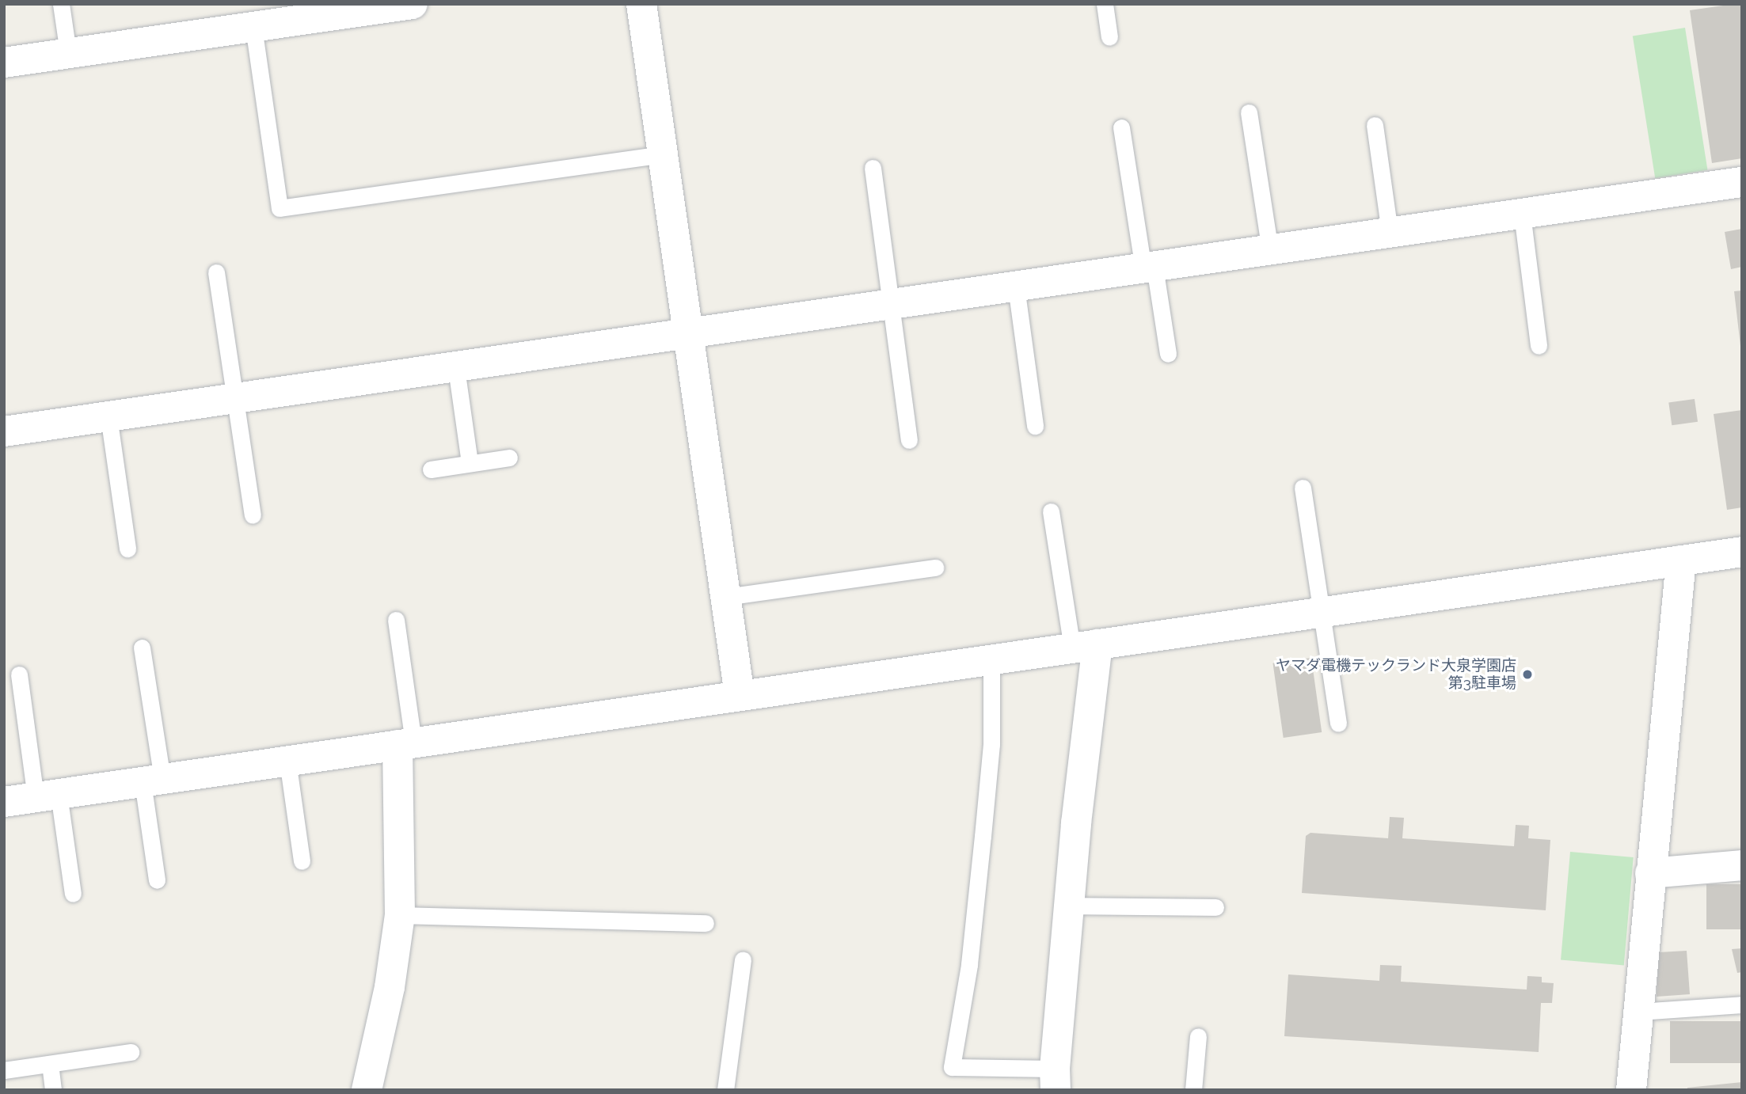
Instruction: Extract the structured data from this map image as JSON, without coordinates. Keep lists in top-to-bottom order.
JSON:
{
  "places": ["ヤマダ電機テックランド大泉学園店 第3駐車場"]
}
